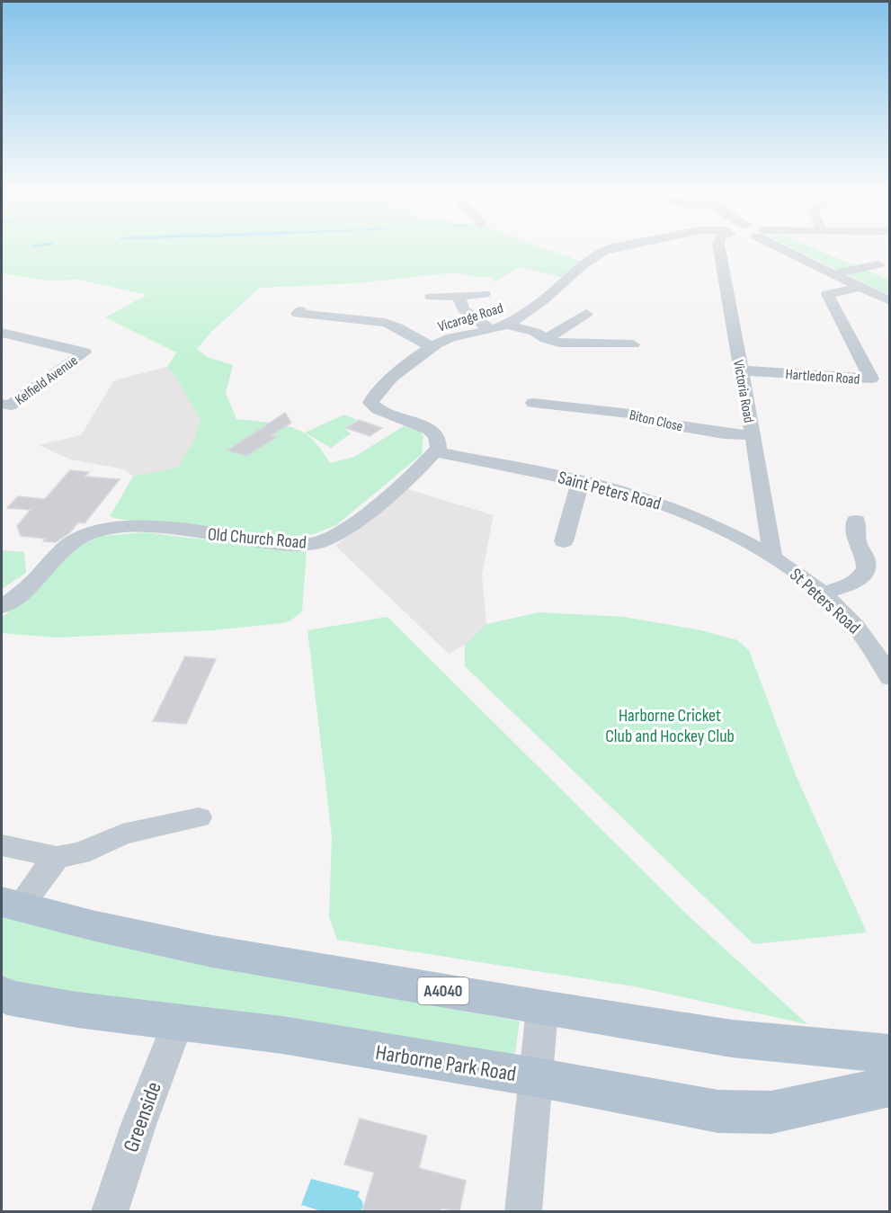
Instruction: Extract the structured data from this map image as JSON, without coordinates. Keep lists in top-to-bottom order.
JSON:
{
  "streets": {
    "main road": ["A4040", "Harborne Park Road"],
    "street": [
      "Vicarage Road",
      "Hartledon Road",
      "Kelfield Avenue",
      "Victoria Road",
      "Biton Close",
      "Saint Peters Road",
      "Old Church Road",
      "St Peters Road",
      "Greenside"
    ]
  },
  "crossings": [
    ["Vicarage Road", "Saint Peters Road"],
    ["Vicarage Road", "Old Church Road"],
    ["Hartledon Road", "Victoria Road"],
    ["Victoria Road", "Biton Close"],
    ["Victoria Road", "Saint Peters Road"],
    ["Victoria Road", "St Peters Road"],
    ["Saint Peters Road", "Old Church Road"],
    ["Saint Peters Road", "St Peters Road"],
    ["Harborne Park Road", "Greenside"]
  ],
  "parks": ["Harborne Cricket Club and Hockey Club"]
}
